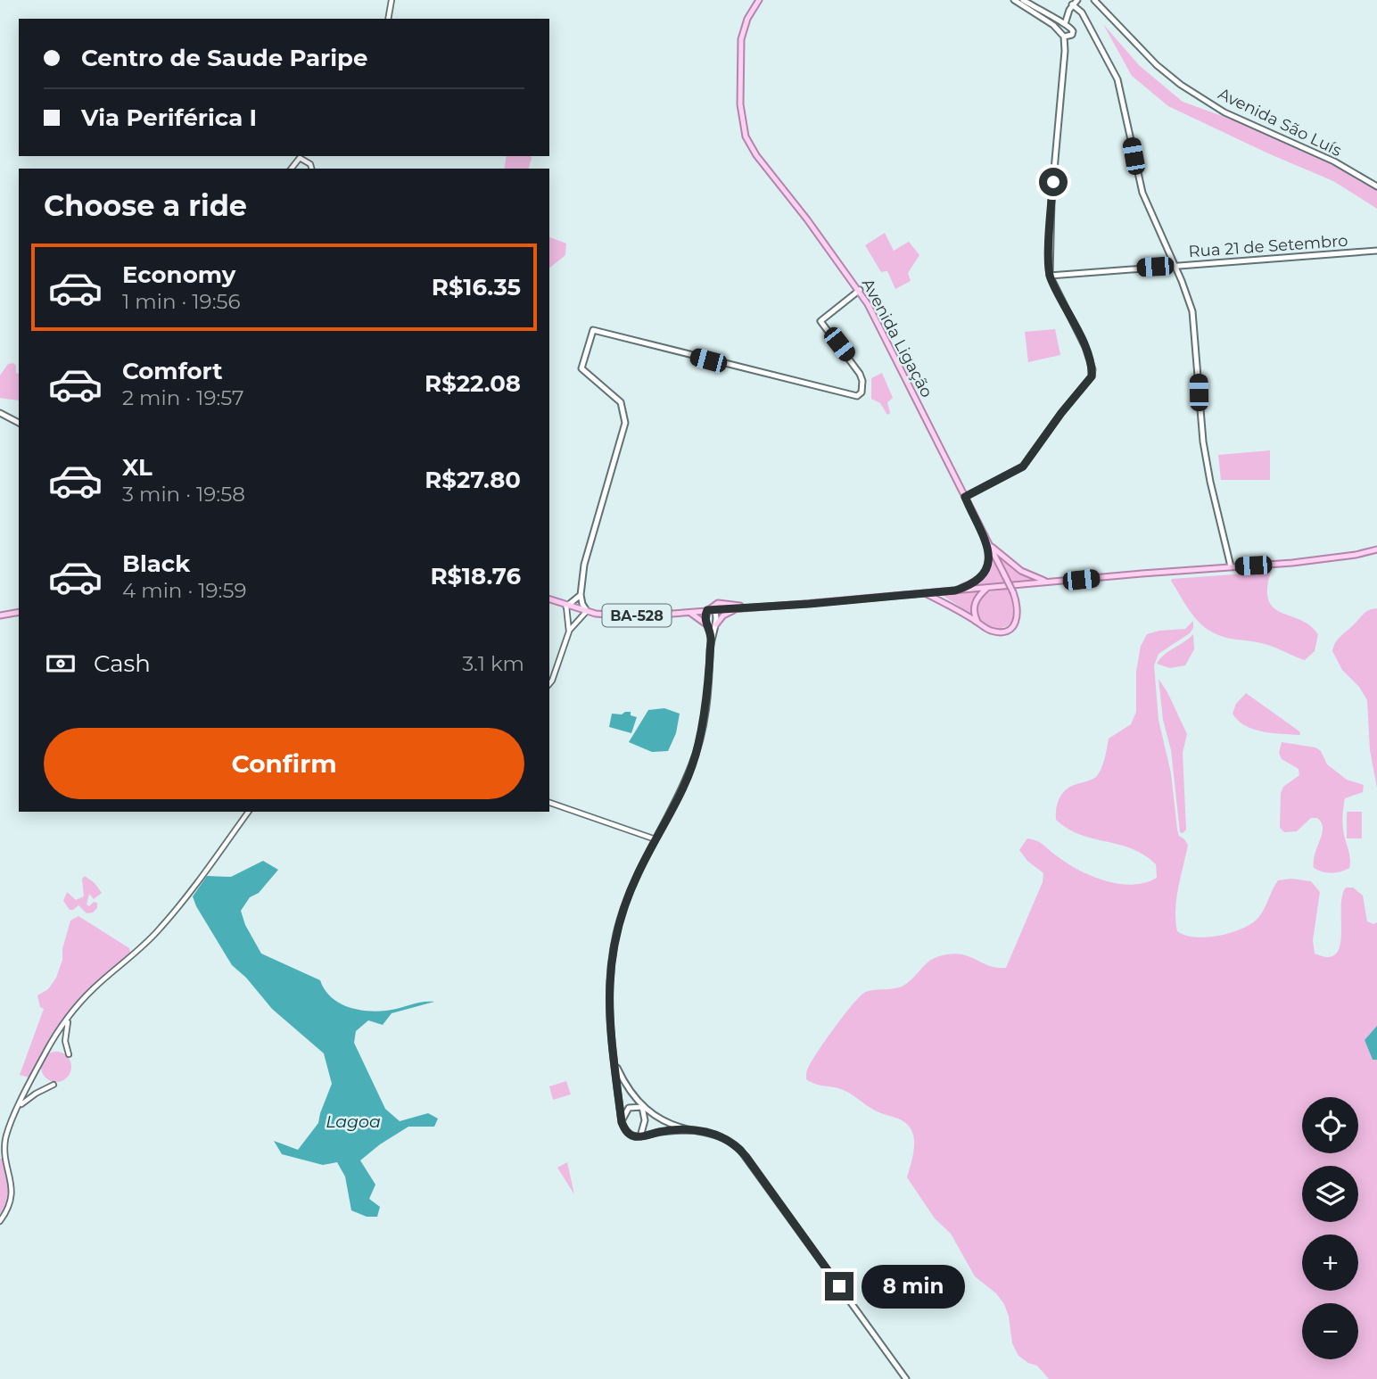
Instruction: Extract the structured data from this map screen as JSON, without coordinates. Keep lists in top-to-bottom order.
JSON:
{
  "streets": {
    "main road": [
      "Avenida São Luís",
      "Rua 21 de Setembro",
      "Avenida Ligação",
      "BA-528"
    ]
  },
  "crossings": [
    ["Avenida Ligação", "BA-528"]
  ],
  "water": ["Lagoa"],
  "page": {
    "banner": ["Centro de Saude Paripe", "Via Periférica I"],
    "heading": "Choose a ride",
    "list": [
      {
        "name": "Economy",
        "note": "1 min · 19:56",
        "value": "R$16.35"
      },
      {
        "name": "Comfort",
        "note": "2 min · 19:57",
        "value": "R$22.08"
      },
      {
        "name": "XL",
        "note": "3 min · 19:58",
        "value": "R$27.80"
      },
      {
        "name": "Black",
        "note": "4 min · 19:59",
        "value": "R$18.76"
      }
    ],
    "pay": ["Cash", "3.1 km"],
    "buttons": "Confirm",
    "map_buttons": ["+", "−"],
    "bubble": "8 min"
  }
}
